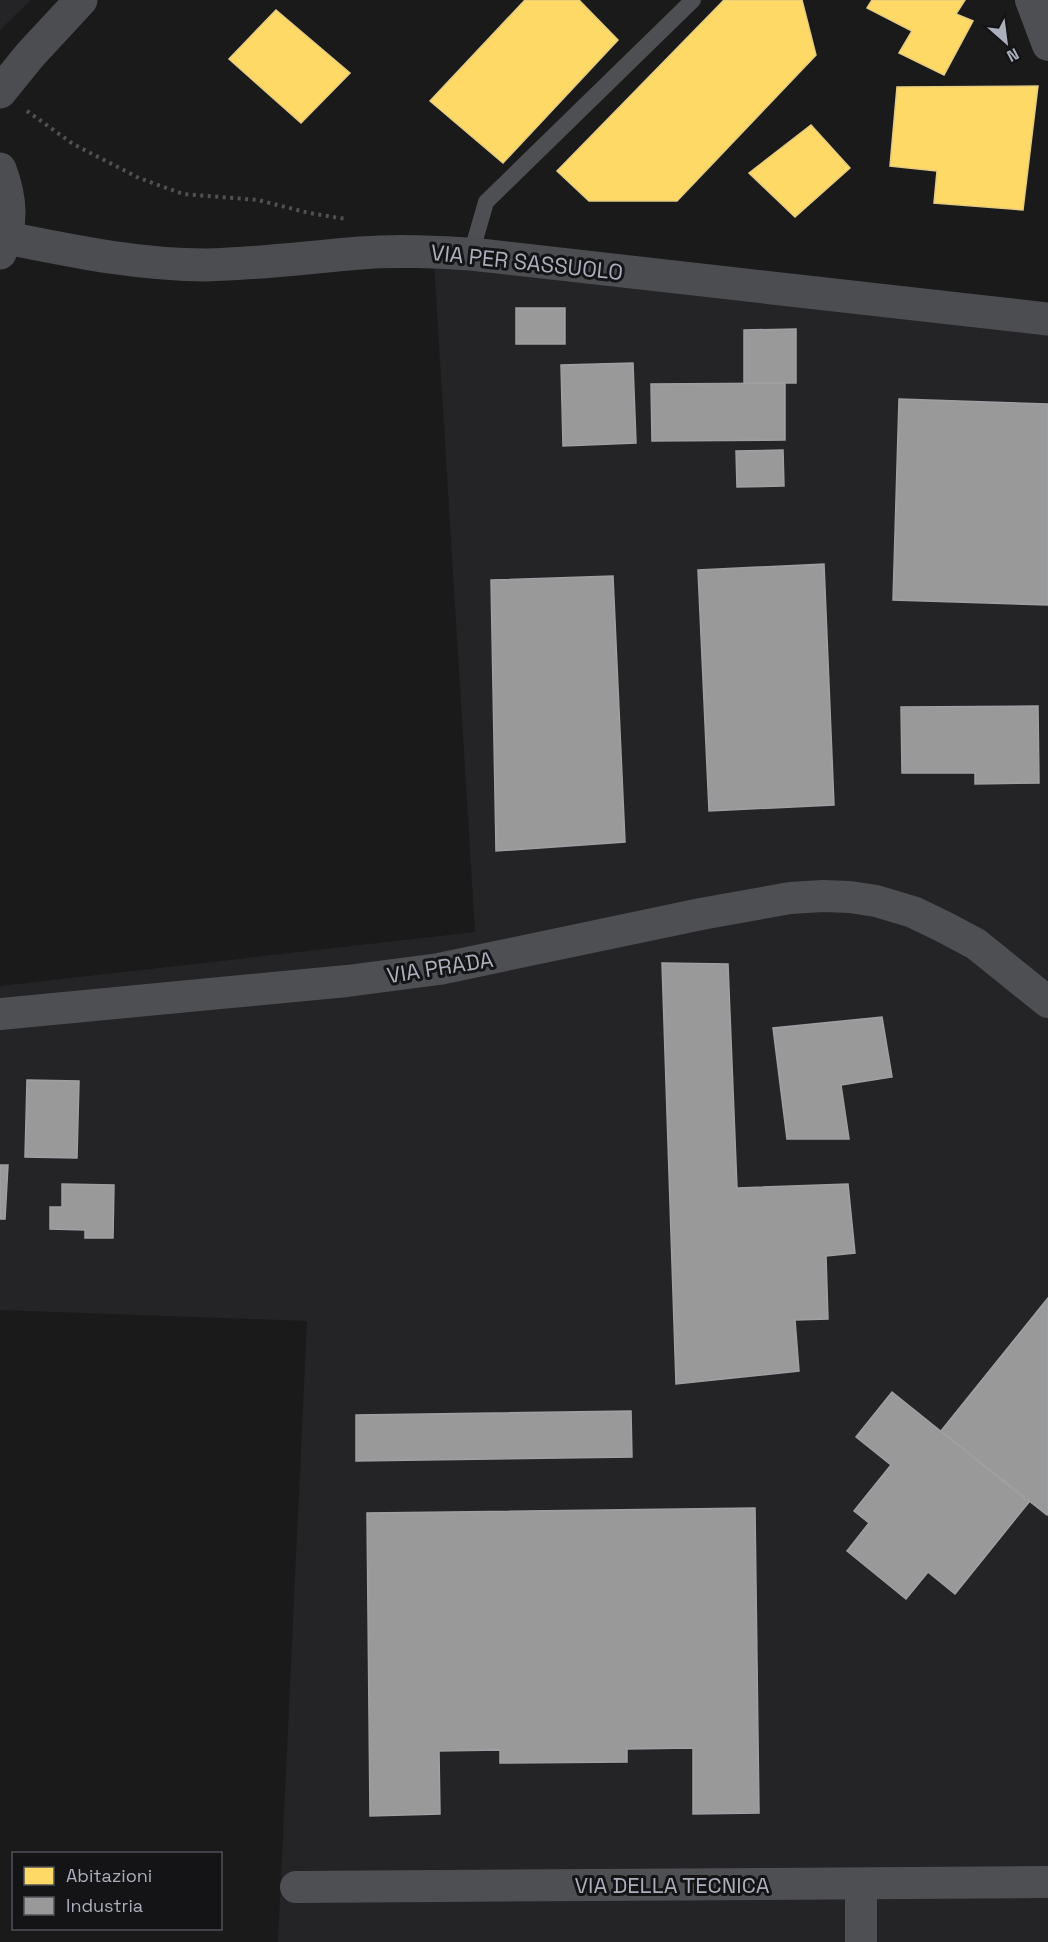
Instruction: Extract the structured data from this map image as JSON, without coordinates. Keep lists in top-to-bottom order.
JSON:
{
  "streets": {
    "main road": ["VIA PER SASSUOLO"],
    "street": ["VIA PRADA", "VIA DELLA TECNICA"]
  },
  "legend": ["Abitazioni", "Industria"],
  "north": "bottom right"
}
